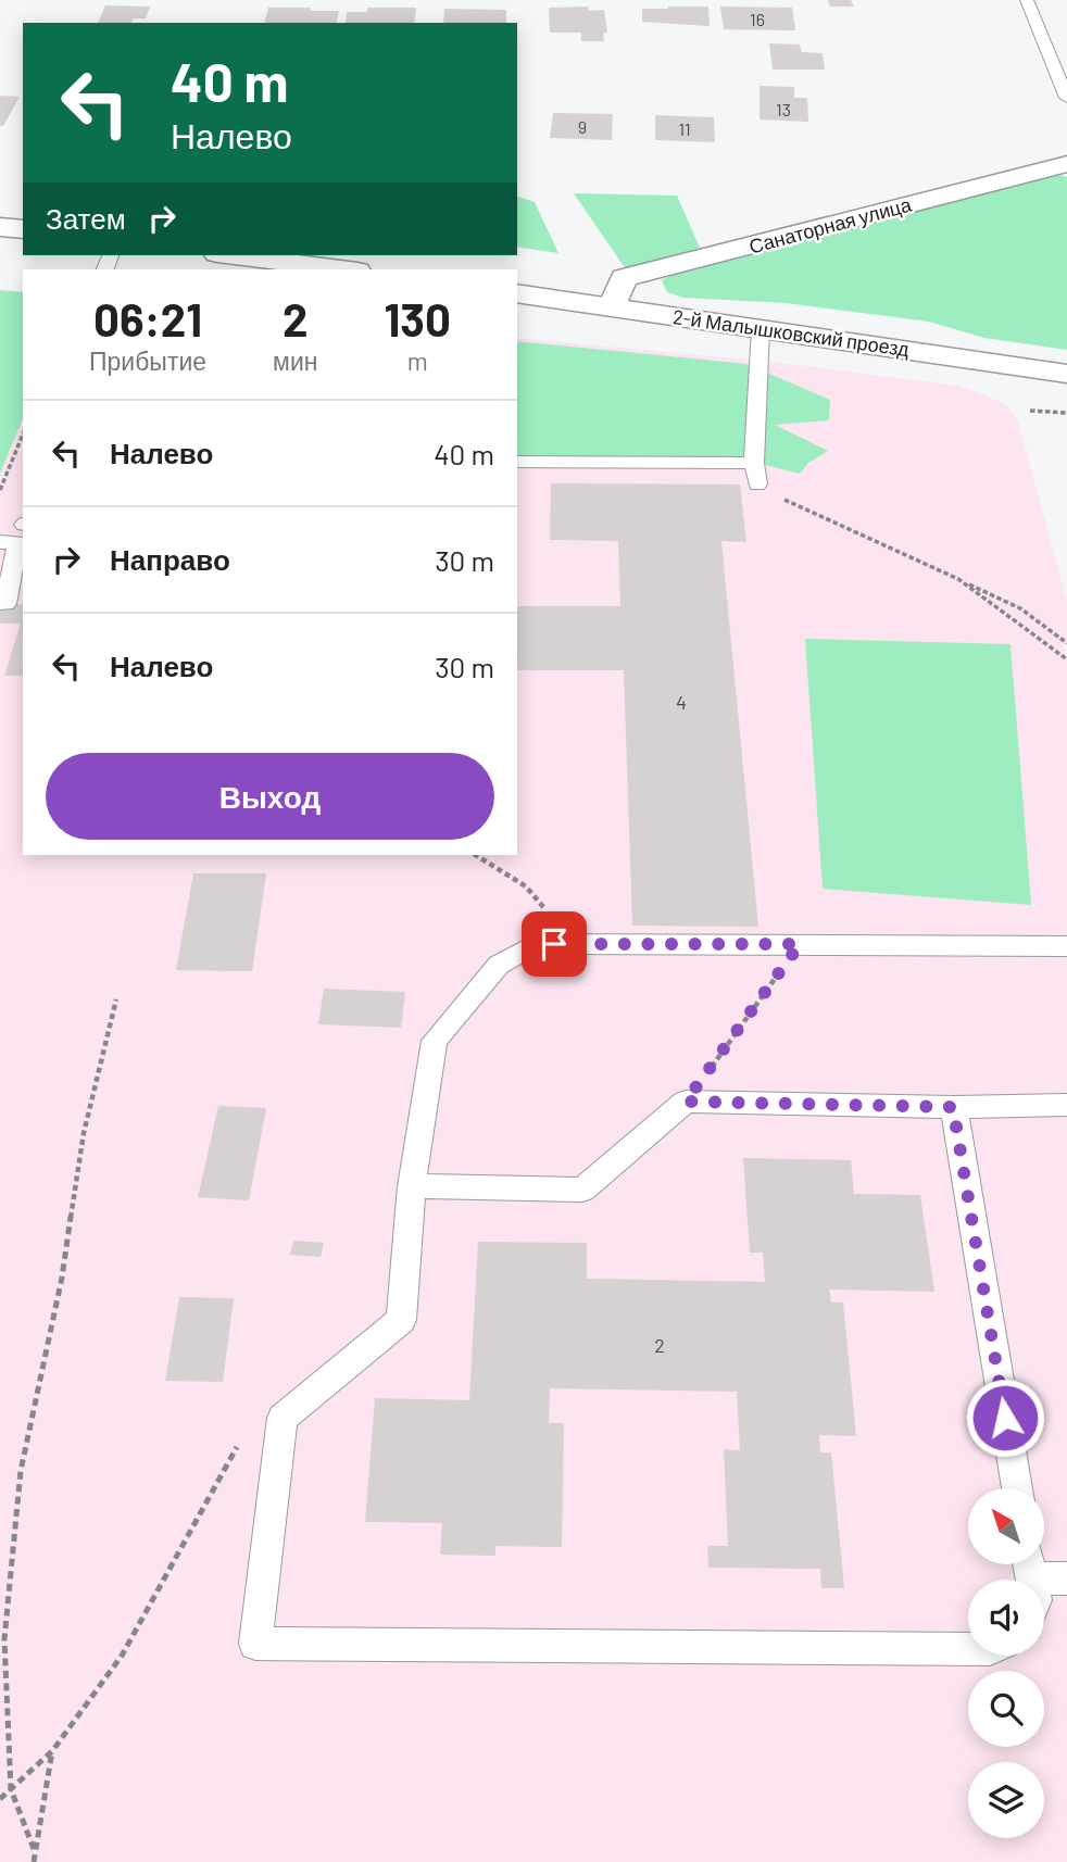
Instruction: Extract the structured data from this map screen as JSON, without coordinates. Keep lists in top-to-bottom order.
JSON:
{
  "streets": {
    "street": ["Санаторная улица", "2-й Малышковский проезд"]
  },
  "crossings": [
    ["Санаторная улица", "2-й Малышковский проезд"]
  ],
  "house_numbers": [
    "16",
    "13",
    "9",
    "11",
    "4",
    "2"
  ],
  "north": "top left",
  "page": {
    "turn": ["40 m", "Налево"],
    "then": "Затем",
    "eta": [
      "06:21",
      "Прибытие",
      "2",
      "мин",
      "130",
      "m"
    ],
    "list": [
      {
        "name": "Налево",
        "value": "40 m"
      },
      {
        "name": "Направо",
        "value": "30 m"
      },
      {
        "name": "Налево",
        "value": "30 m"
      }
    ],
    "buttons": "Выход"
  }
}
